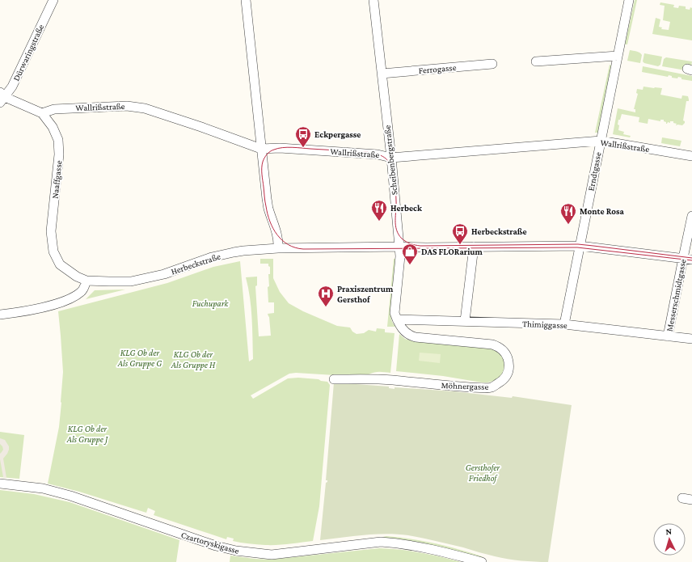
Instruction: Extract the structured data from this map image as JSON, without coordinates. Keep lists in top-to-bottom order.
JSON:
{
  "streets": {
    "street": [
      "Dürwaringstraße",
      "Ferrogasse",
      "Wallrißstraße",
      "Scheibenbergstraße",
      "Erndtgasse",
      "Naaffgasse",
      "Herbeckstraße",
      "Messerschmidtgasse",
      "Thimiggasse",
      "Möhnergasse",
      "Czartoryskigasse"
    ]
  },
  "crossings": [
    ["Dürwaringstraße", "Naaffgasse"],
    ["Ferrogasse", "Scheibenbergstraße"],
    ["Wallrißstraße", "Scheibenbergstraße"],
    ["Wallrißstraße", "Erndtgasse"],
    ["Wallrißstraße", "Naaffgasse"],
    ["Scheibenbergstraße", "Herbeckstraße"],
    ["Scheibenbergstraße", "Thimiggasse"],
    ["Scheibenbergstraße", "Möhnergasse"],
    ["Erndtgasse", "Herbeckstraße"],
    ["Erndtgasse", "Thimiggasse"],
    ["Naaffgasse", "Herbeckstraße"],
    ["Herbeckstraße", "Messerschmidtgasse"],
    ["Messerschmidtgasse", "Thimiggasse"],
    ["Thimiggasse", "Möhnergasse"]
  ],
  "parks": [
    "Fuchupark",
    "KLG Ob der Als Gruppe G",
    "KLG Ob der Als Gruppe H",
    "KLG Ob der Als Gruppe J",
    "Gersthofer Friedhof"
  ],
  "places": {
    "bus stop": ["Eckpergasse", "Herbeckstraße"],
    "restaurant": ["Herbeck", "Monte Rosa"],
    "shop": ["DAS FLORarium"],
    "hospital": ["Praxiszentrum Gersthof"]
  },
  "north": "top"
}
